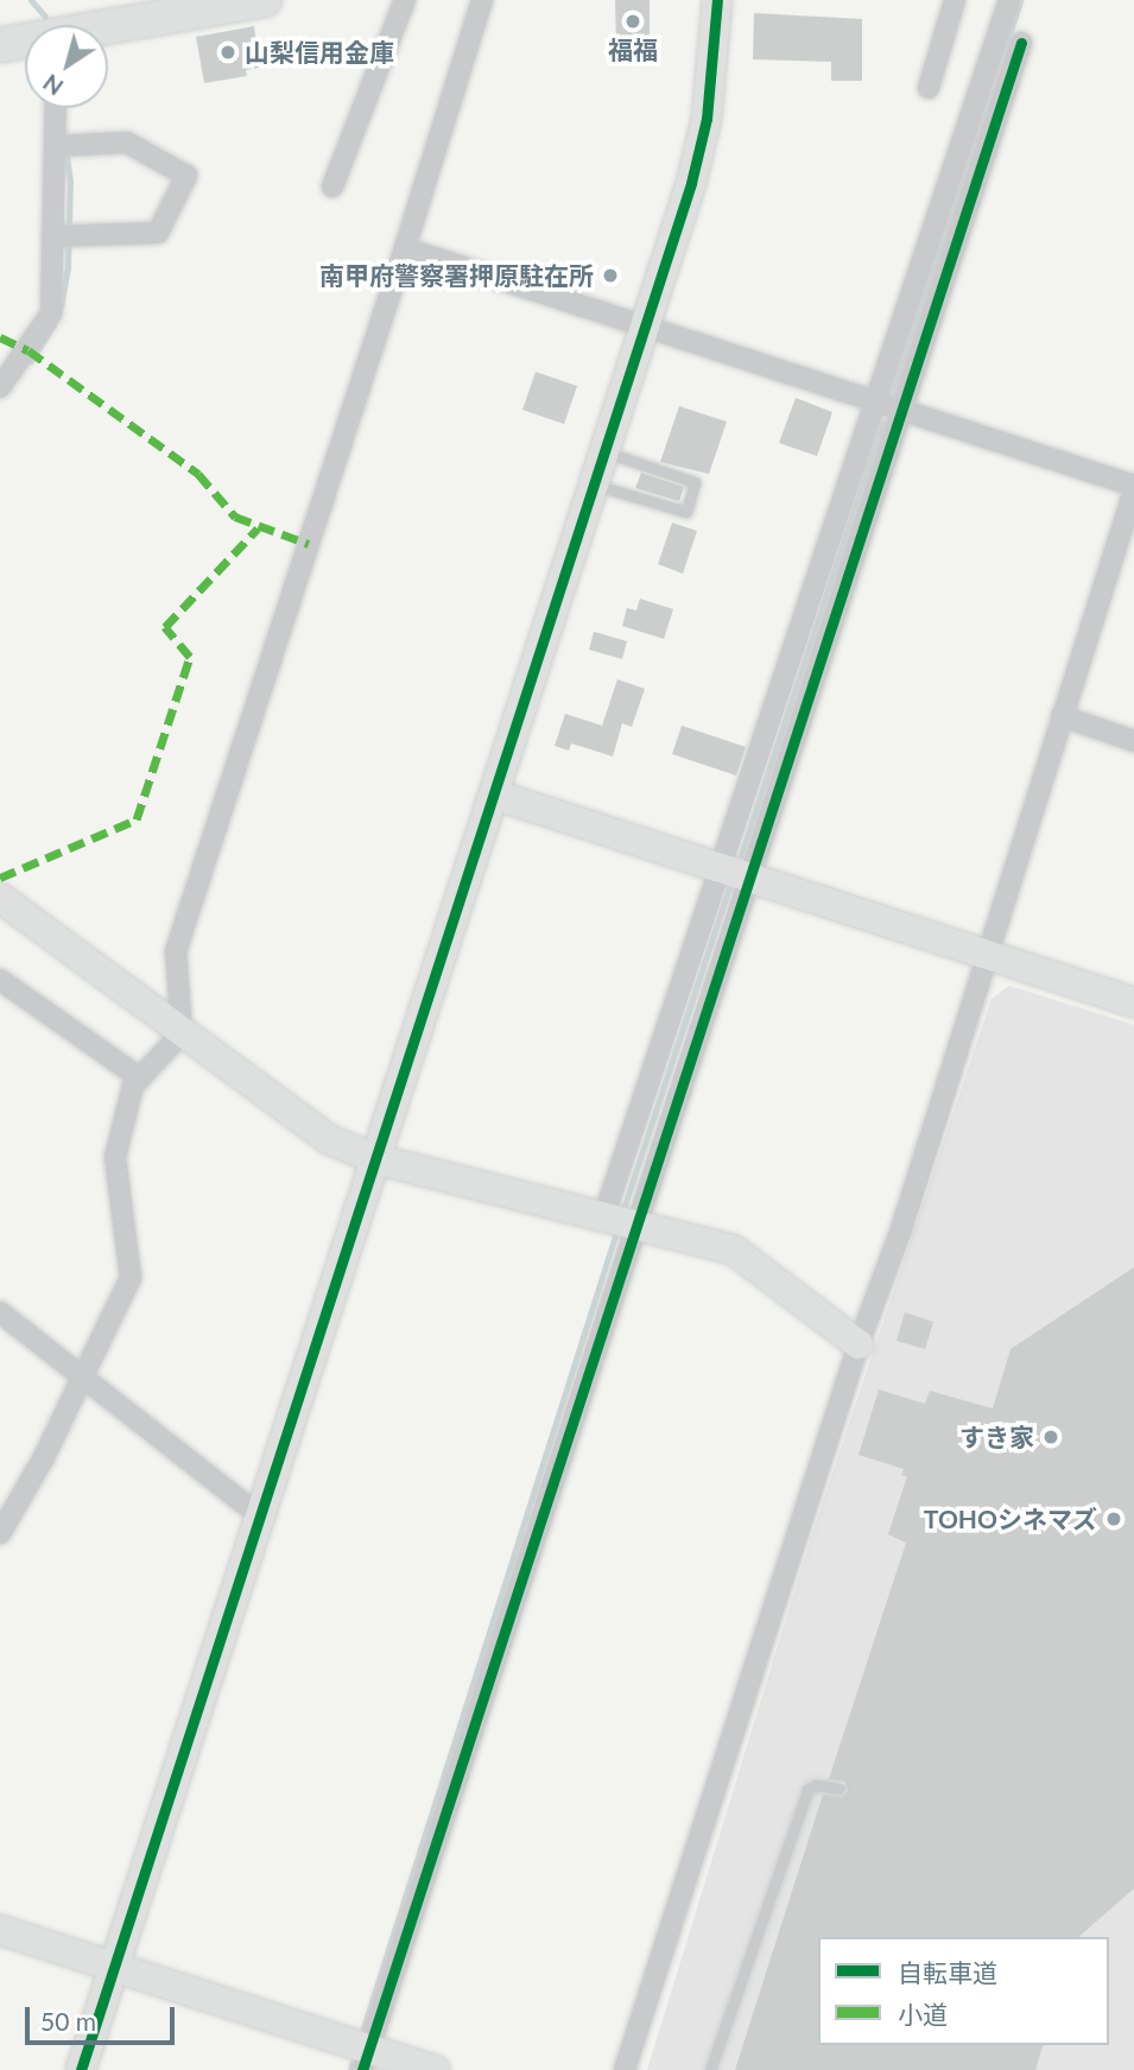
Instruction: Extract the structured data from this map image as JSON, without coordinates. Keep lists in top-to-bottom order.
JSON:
{
  "places": [
    "福福",
    "山梨信用金庫",
    "南甲府警察署押原駐在所",
    "すき家",
    "TOHOシネマズ"
  ],
  "legend": ["自転車道", "小道"],
  "scale_bar": "50 m",
  "north": "bottom left"
}
